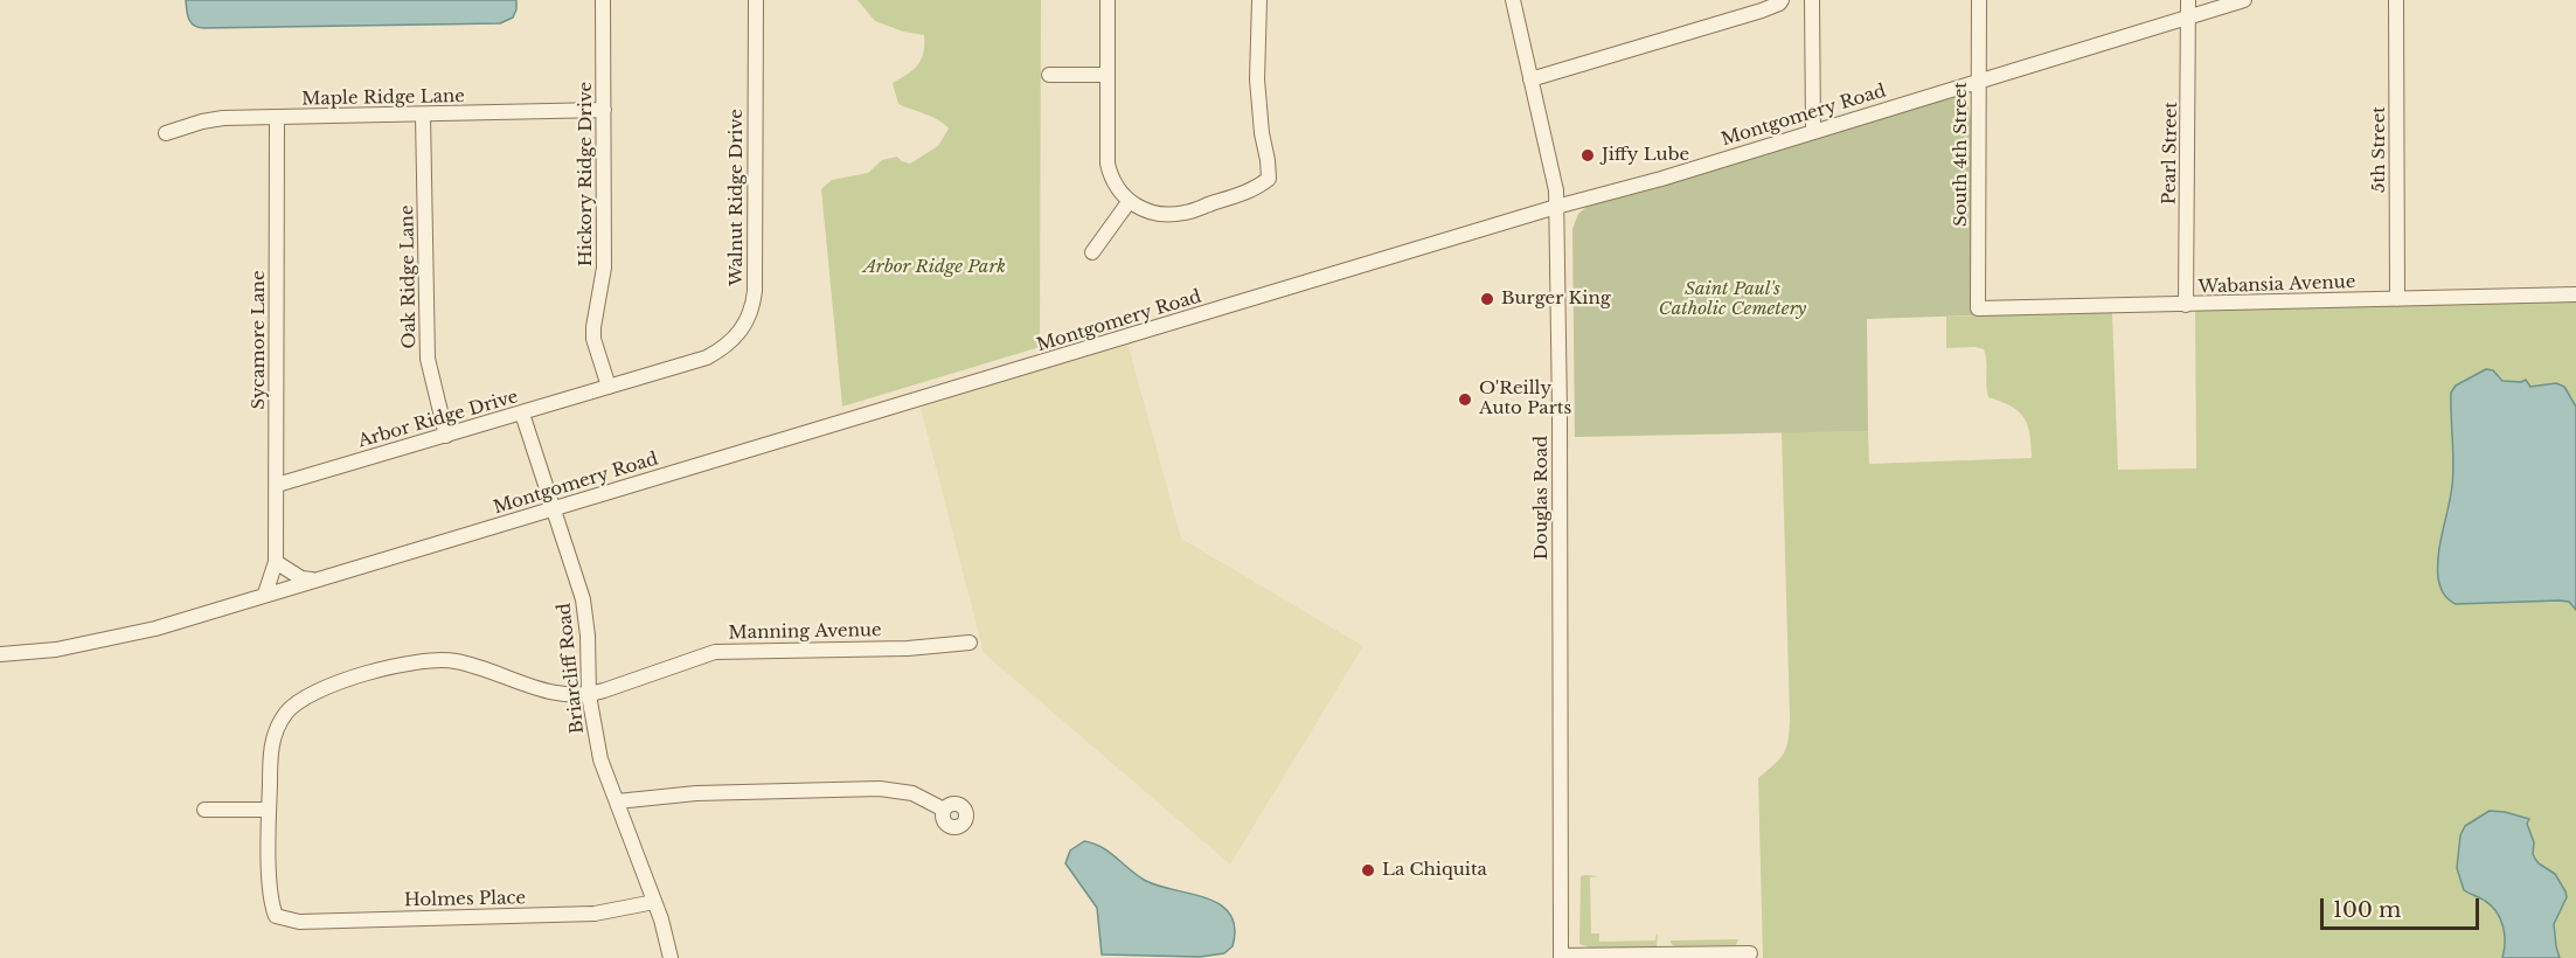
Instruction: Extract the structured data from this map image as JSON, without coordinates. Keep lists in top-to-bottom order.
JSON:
{
  "streets": {
    "street": [
      "Maple Ridge Lane",
      "Montgomery Road",
      "5th Street",
      "Pearl Street",
      "South 4th Street",
      "Hickory Ridge Drive",
      "Walnut Ridge Drive",
      "Oak Ridge Lane",
      "Wabansia Avenue",
      "Sycamore Lane",
      "Arbor Ridge Drive",
      "Douglas Road",
      "Manning Avenue",
      "Briarcliff Road",
      "Holmes Place"
    ]
  },
  "crossings": [
    ["Maple Ridge Lane", "Hickory Ridge Drive"],
    ["Maple Ridge Lane", "Oak Ridge Lane"],
    ["Maple Ridge Lane", "Sycamore Lane"],
    ["Montgomery Road", "Pearl Street"],
    ["Montgomery Road", "South 4th Street"],
    ["Montgomery Road", "Sycamore Lane"],
    ["Montgomery Road", "Douglas Road"],
    ["Montgomery Road", "Briarcliff Road"],
    ["5th Street", "Wabansia Avenue"],
    ["Pearl Street", "Wabansia Avenue"],
    ["South 4th Street", "Wabansia Avenue"],
    ["Hickory Ridge Drive", "Walnut Ridge Drive"],
    ["Hickory Ridge Drive", "Arbor Ridge Drive"],
    ["Walnut Ridge Drive", "Arbor Ridge Drive"],
    ["Oak Ridge Lane", "Arbor Ridge Drive"],
    ["Sycamore Lane", "Arbor Ridge Drive"],
    ["Arbor Ridge Drive", "Briarcliff Road"],
    ["Manning Avenue", "Briarcliff Road"],
    ["Manning Avenue", "Holmes Place"],
    ["Briarcliff Road", "Holmes Place"]
  ],
  "parks": ["Arbor Ridge Park", "Saint Paul's Catholic Cemetery"],
  "places": [
    "Jiffy Lube",
    "Burger King",
    "O'Reilly Auto Parts",
    "La Chiquita"
  ],
  "scale_bar": "100 m"
}
